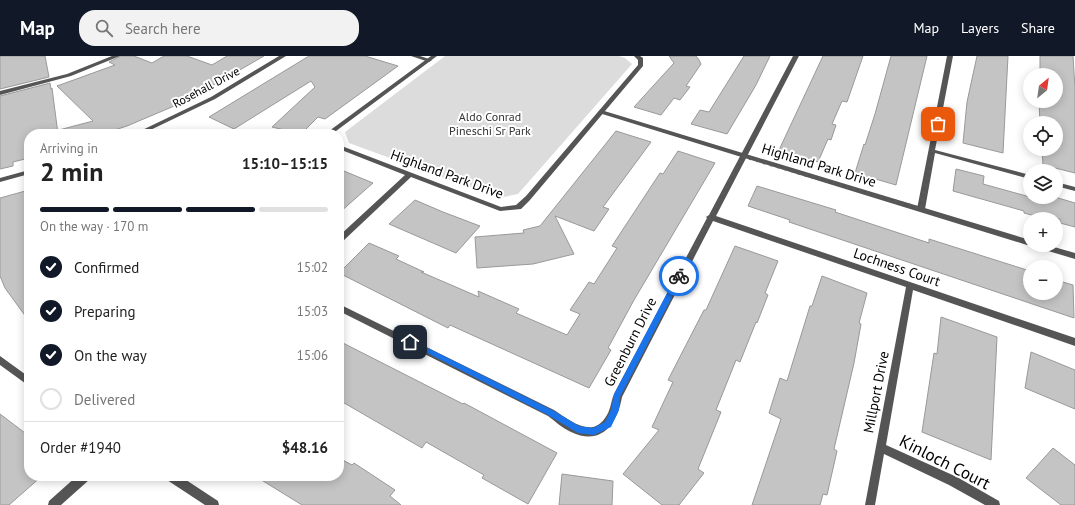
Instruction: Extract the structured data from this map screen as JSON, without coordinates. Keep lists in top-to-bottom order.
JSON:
{
  "streets": {
    "street": [
      "Rosehall Drive",
      "Highland Park Drive",
      "Lochness Court",
      "Greenburn Drive",
      "Millport Drive",
      "Kinloch Court"
    ]
  },
  "crossings": [
    ["Highland Park Drive", "Greenburn Drive"],
    ["Lochness Court", "Greenburn Drive"],
    ["Lochness Court", "Millport Drive"],
    ["Millport Drive", "Kinloch Court"]
  ],
  "parks": ["Aldo Conrad Pineschi Sr Park"],
  "north": "top right",
  "page": {
    "header": "Map",
    "search": "Search here",
    "nav": ["Map", "Layers", "Share"],
    "map_buttons": ["+", "−"],
    "heading": ["2 min", "Arriving in", "15:10–15:15"],
    "panel": ["Order #1940", "$48.16"],
    "bar": "On the way · 170 m",
    "list": [
      ["Confirmed", "15:02"],
      ["Preparing", "15:03"],
      ["On the way", "15:06"],
      "Delivered"
    ]
  }
}
